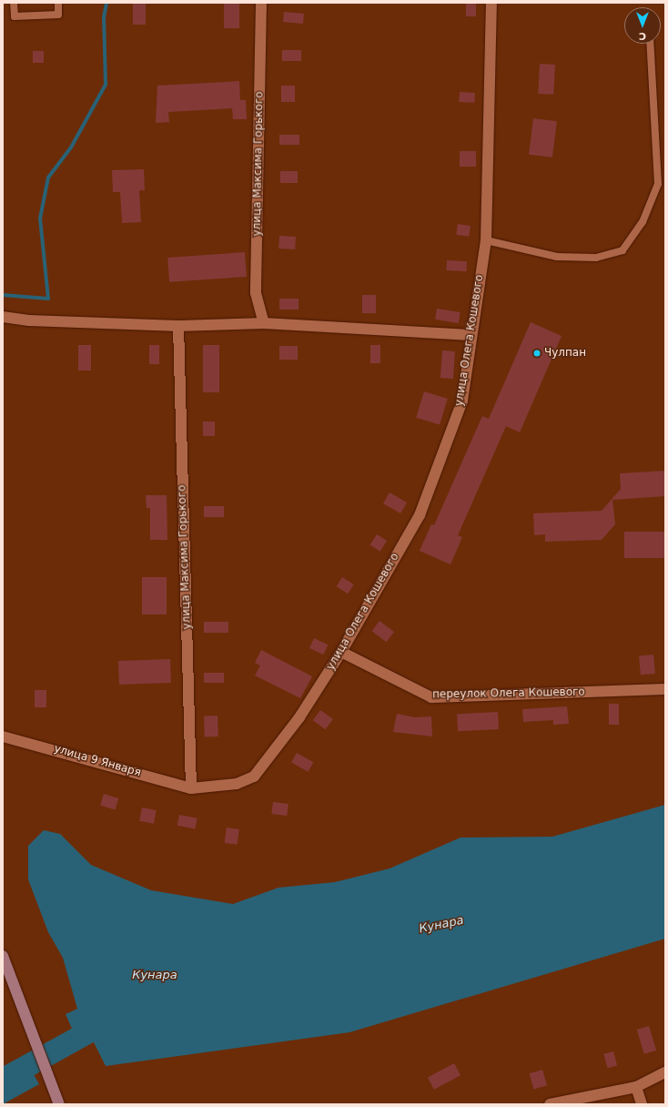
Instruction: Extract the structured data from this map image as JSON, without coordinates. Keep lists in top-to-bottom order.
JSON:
{
  "streets": {
    "street": [
      "улица Максима Горького",
      "улица Олега Кошевого",
      "переулок Олега Кошевого",
      "улица 9 Января"
    ]
  },
  "crossings": [
    ["улица Максима Горького", "улица Олега Кошевого"],
    ["улица Максима Горького", "улица 9 Января"],
    ["улица Олега Кошевого", "переулок Олега Кошевого"],
    ["улица Олега Кошевого", "улица 9 Января"]
  ],
  "water": ["Кунара"],
  "places": ["Чулпан"],
  "north": "bottom"
}
